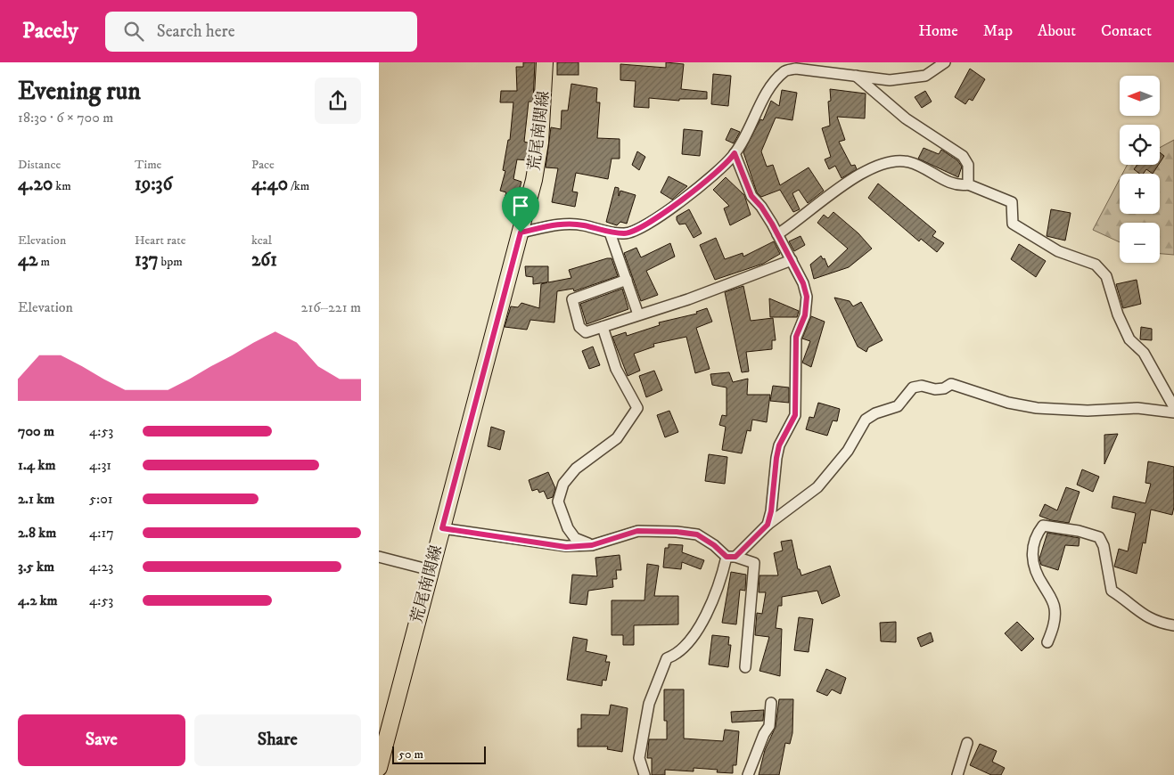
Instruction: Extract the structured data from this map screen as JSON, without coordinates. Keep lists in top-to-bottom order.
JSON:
{
  "streets": {
    "main road": ["荒尾南関線"]
  },
  "scale_bar": "50 m",
  "north": "left",
  "page": {
    "header": "Pacely",
    "search": "Search here",
    "nav": [
      "Home",
      "Map",
      "About",
      "Contact"
    ],
    "heading": ["Evening run", "18:30 · 6 × 700 m"],
    "map_buttons": ["+", "−"],
    "stats": [
      ["Distance", "4.20 km"],
      ["Time", "19:36"],
      ["Pace", "4:40 /km"],
      ["Elevation", "42 m"],
      ["Heart rate", "137 bpm"],
      ["kcal", "261"]
    ],
    "chart": ["Elevation", "216–221 m"],
    "list": [
      {
        "name": "700 m",
        "note": "4:53"
      },
      {
        "name": "1.4 km",
        "note": "4:31"
      },
      {
        "name": "2.1 km",
        "note": "5:01"
      },
      {
        "name": "2.8 km",
        "note": "4:17"
      },
      {
        "name": "3.5 km",
        "note": "4:23"
      },
      {
        "name": "4.2 km",
        "note": "4:53"
      }
    ],
    "buttons": ["Save", "Share"],
    "scale": "50 m"
  }
}
